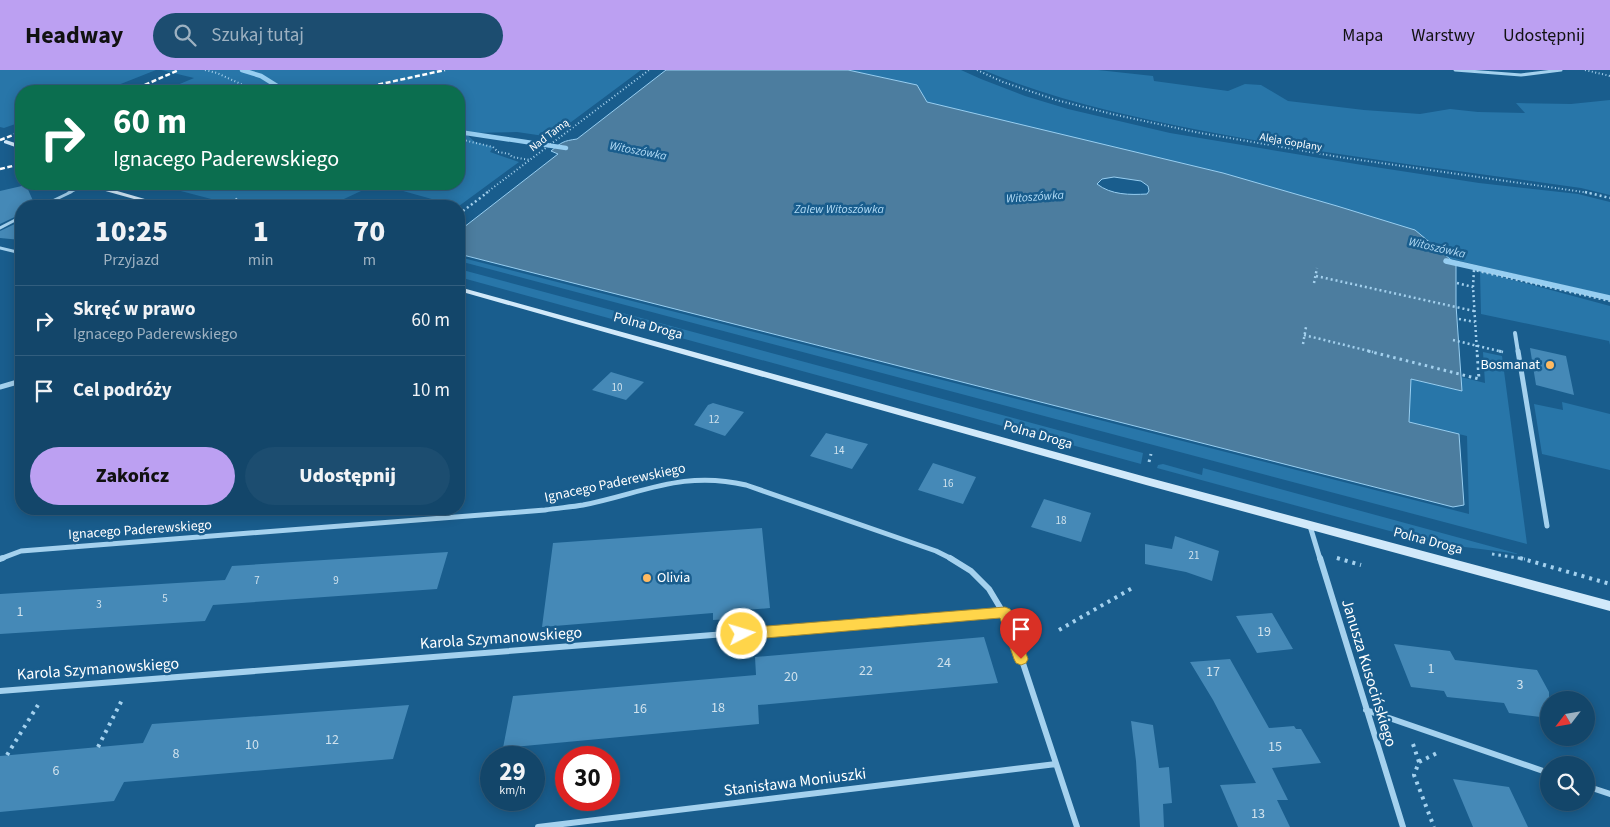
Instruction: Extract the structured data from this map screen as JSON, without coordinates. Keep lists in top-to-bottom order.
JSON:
{
  "streets": {
    "street": [
      "Polna Droga",
      "Ignacego Paderewskiego",
      "Karola Szymanowskiego",
      "Janusza Kusocińskiego",
      "Stanisława Moniuszki"
    ],
    "path": ["Nad Tamą", "Aleja Goplany"]
  },
  "crossings": [
    ["Polna Droga", "Janusza Kusocińskiego"],
    ["Ignacego Paderewskiego", "Karola Szymanowskiego"],
    ["Ignacego Paderewskiego", "Stanisława Moniuszki"]
  ],
  "water": ["Witoszówka", "Zalew Witoszówka"],
  "places": ["Bosmanat", "Olivia"],
  "house_numbers": [
    "10",
    "12",
    "14",
    "16",
    "18",
    "21",
    "7",
    "9",
    "5",
    "3",
    "1",
    "19",
    "24",
    "1",
    "22",
    "17",
    "20",
    "3",
    "18",
    "16",
    "12",
    "10",
    "15",
    "8",
    "6",
    "13"
  ],
  "north": "bottom left",
  "page": {
    "header": "Headway",
    "search": "Szukaj tutaj",
    "nav": ["Mapa", "Warstwy", "Udostępnij"],
    "turn": ["60 m", "Ignacego Paderewskiego"],
    "eta": [
      "10:25",
      "Przyjazd",
      "1",
      "min",
      "70",
      "m"
    ],
    "list": [
      {
        "name": "Skręć w prawo",
        "note": "Ignacego Paderewskiego",
        "value": "60 m"
      },
      {
        "name": "Cel podróży",
        "value": "10 m"
      }
    ],
    "buttons": ["Zakończ", "Udostępnij"],
    "speed": "29 km/h",
    "limit": "30"
  }
}
